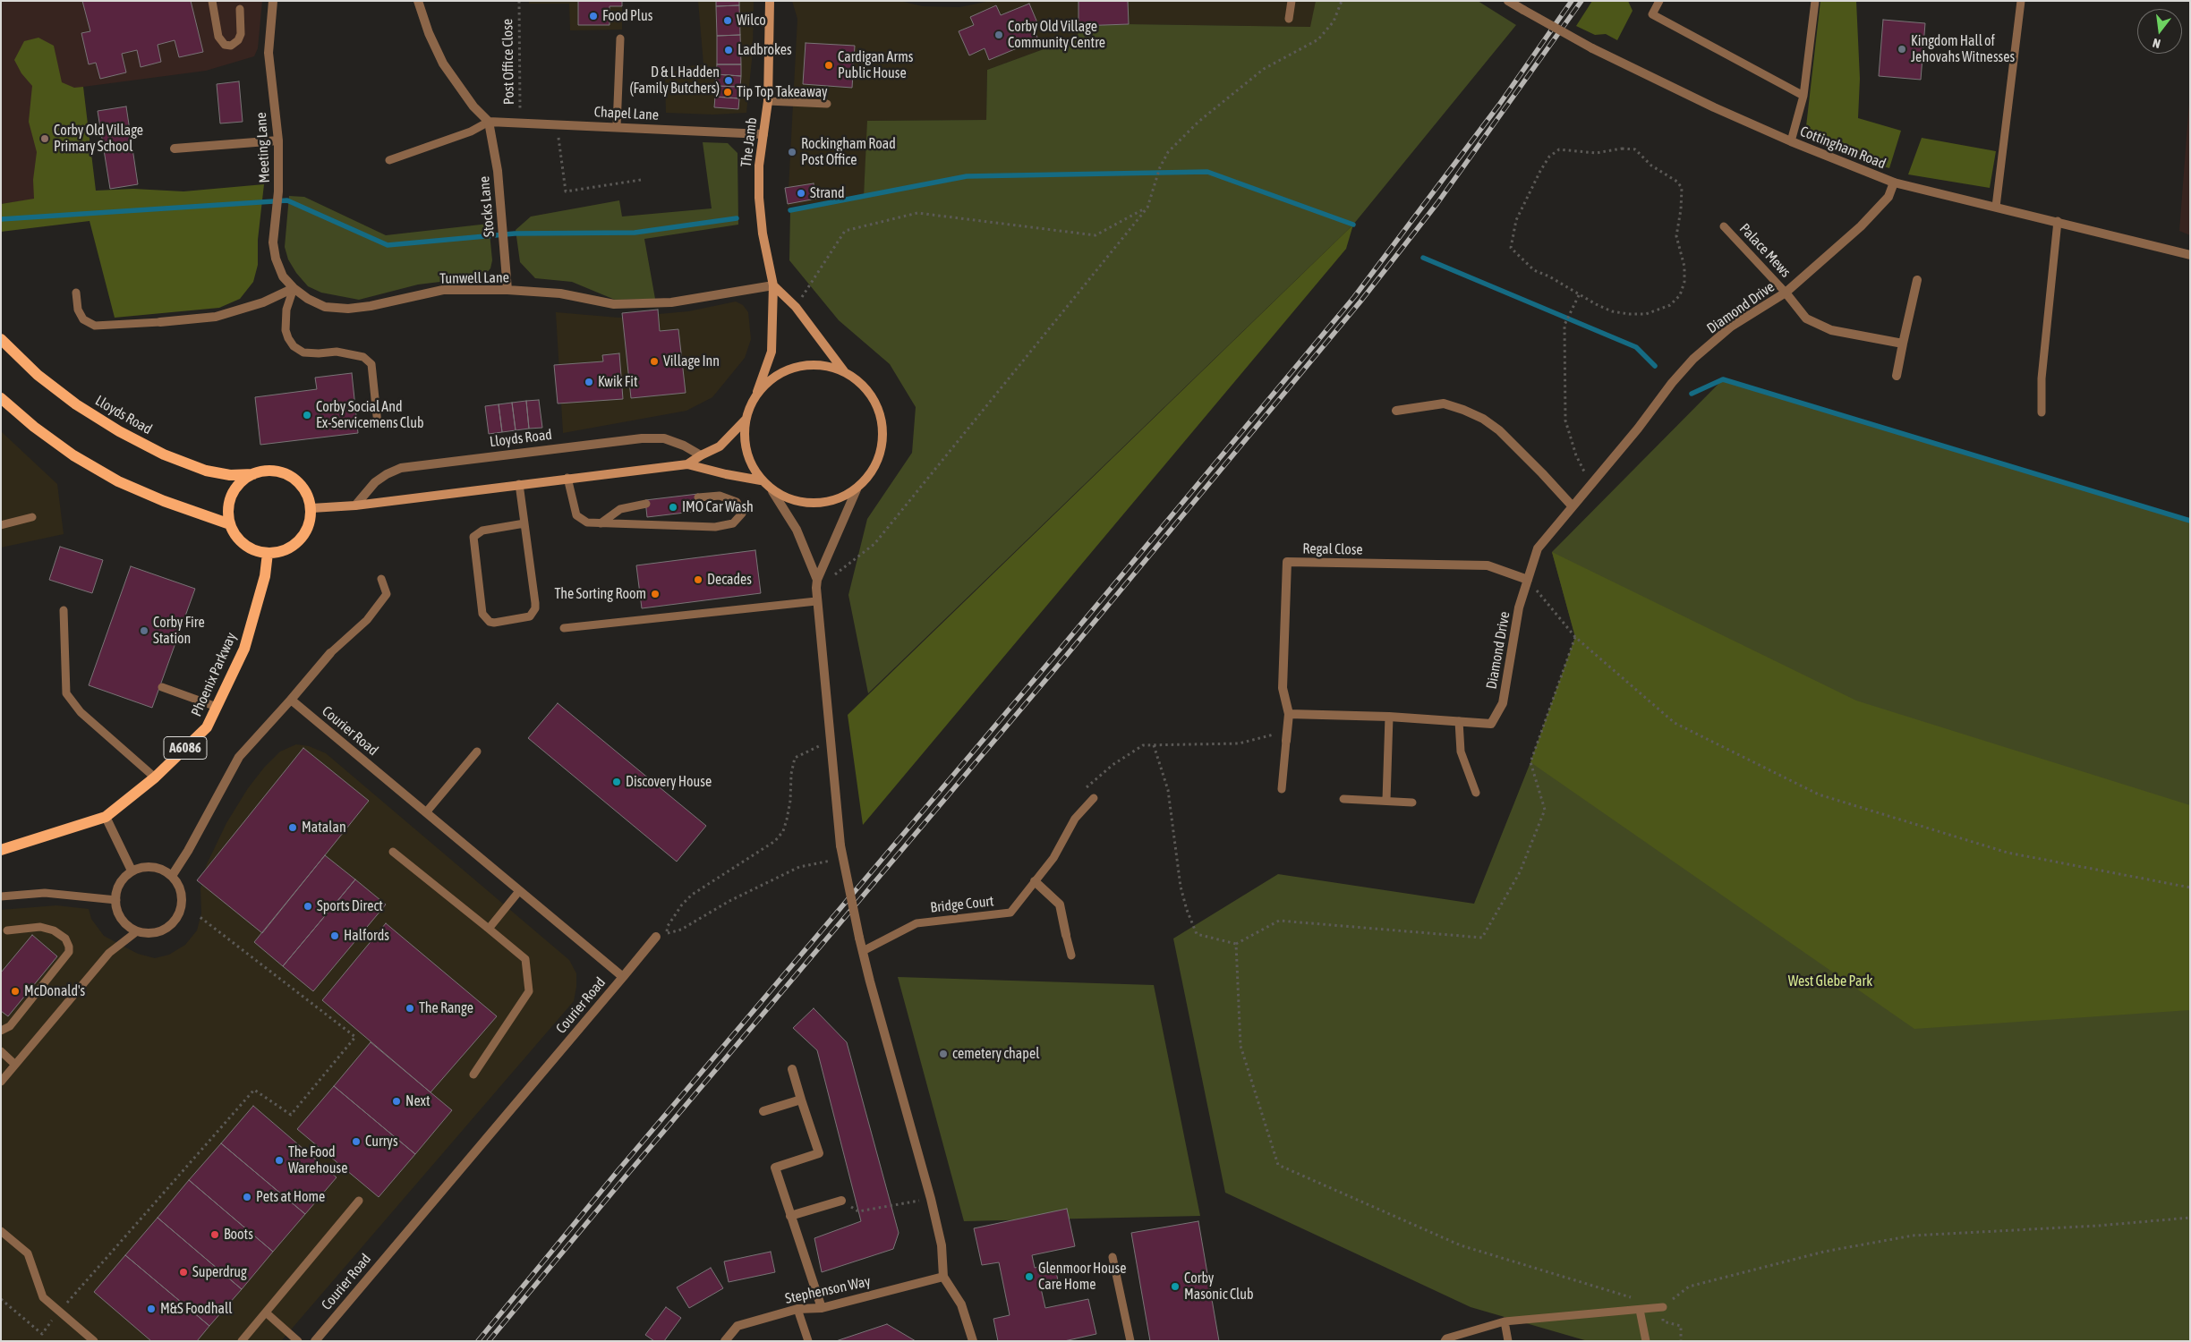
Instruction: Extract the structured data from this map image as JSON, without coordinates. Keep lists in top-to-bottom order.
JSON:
{
  "streets": {
    "main road": [
      "The Jamb",
      "Lloyds Road",
      "Phoenix Parkway",
      "A6086"
    ],
    "street": [
      "Chapel Lane",
      "Meeting Lane",
      "Cottingham Road",
      "Stocks Lane",
      "Tunwell Lane",
      "Diamond Drive",
      "Regal Close",
      "Courier Road",
      "Stephenson Way"
    ],
    "lane": ["Palace Mews", "Bridge Court"],
    "path": ["Post Office Close"]
  },
  "crossings": [
    ["Post Office Close", "Chapel Lane"],
    ["Chapel Lane", "The Jamb"],
    ["Chapel Lane", "Stocks Lane"],
    ["The Jamb", "Tunwell Lane"],
    ["Meeting Lane", "Tunwell Lane"],
    ["Cottingham Road", "Diamond Drive"],
    ["Stocks Lane", "Tunwell Lane"],
    ["Palace Mews", "Diamond Drive"],
    ["Diamond Drive", "Regal Close"],
    ["Lloyds Road", "Phoenix Parkway"]
  ],
  "parks": ["West Glebe Park"],
  "places": [
    "Food Plus",
    "Wilco",
    "Corby Old Village Community Centre",
    "Kingdom Hall of Jehovahs Witnesses",
    "Ladbrokes",
    "Cardigan Arms Public House",
    "D & L Hadden (Family Butchers)",
    "Tip Top Takeaway",
    "Corby Old Village Primary School",
    "Rockingham Road Post Office",
    "Strand",
    "Village Inn",
    "Kwik Fit",
    "Corby Social And Ex-Servicemens Club",
    "IMO Car Wash",
    "Decades",
    "The Sorting Room",
    "Corby Fire Station",
    "Discovery House",
    "Matalan",
    "Sports Direct",
    "Halfords",
    "McDonald's",
    "The Range",
    "cemetery chapel",
    "Next",
    "Currys",
    "The Food Warehouse",
    "Pets at Home",
    "Boots",
    "Superdrug",
    "Glenmoor House Care Home",
    "Corby Masonic Club",
    "M&S Foodhall"
  ],
  "north": "bottom"
}
